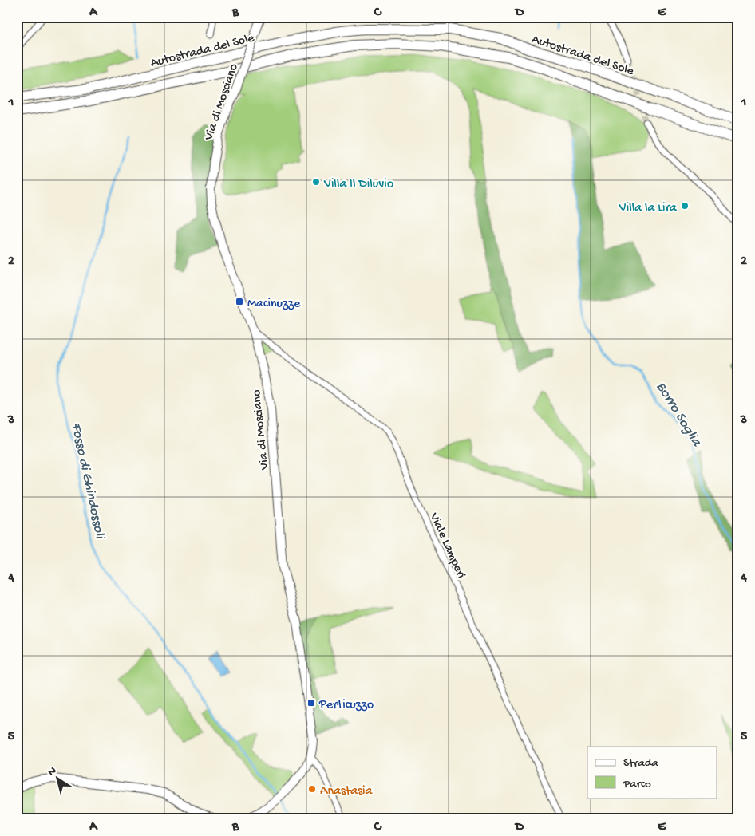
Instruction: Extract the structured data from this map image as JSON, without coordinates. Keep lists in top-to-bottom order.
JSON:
{
  "streets": {
    "highway": ["Autostrada del Sole"],
    "main road": ["Via di Mosciano"],
    "street": ["Viale Lamperi"]
  },
  "crossings": [
    ["Via di Mosciano", "Viale Lamperi"]
  ],
  "water": ["Borro Soglia", "Fosso di Ghindossoli"],
  "places": {
    "other": ["Villa Il Diluvio", "Villa la Lira", "Anastasia"],
    "transit": ["Macinuzze", "Perticuzzo"]
  },
  "legend": ["Strada", "Parco"],
  "north": "top left",
  "grid": {
    "columns": [
      "A",
      "B",
      "C",
      "D",
      "E"
    ],
    "rows": [
      "1",
      "2",
      "3",
      "4",
      "5"
    ]
  }
}
